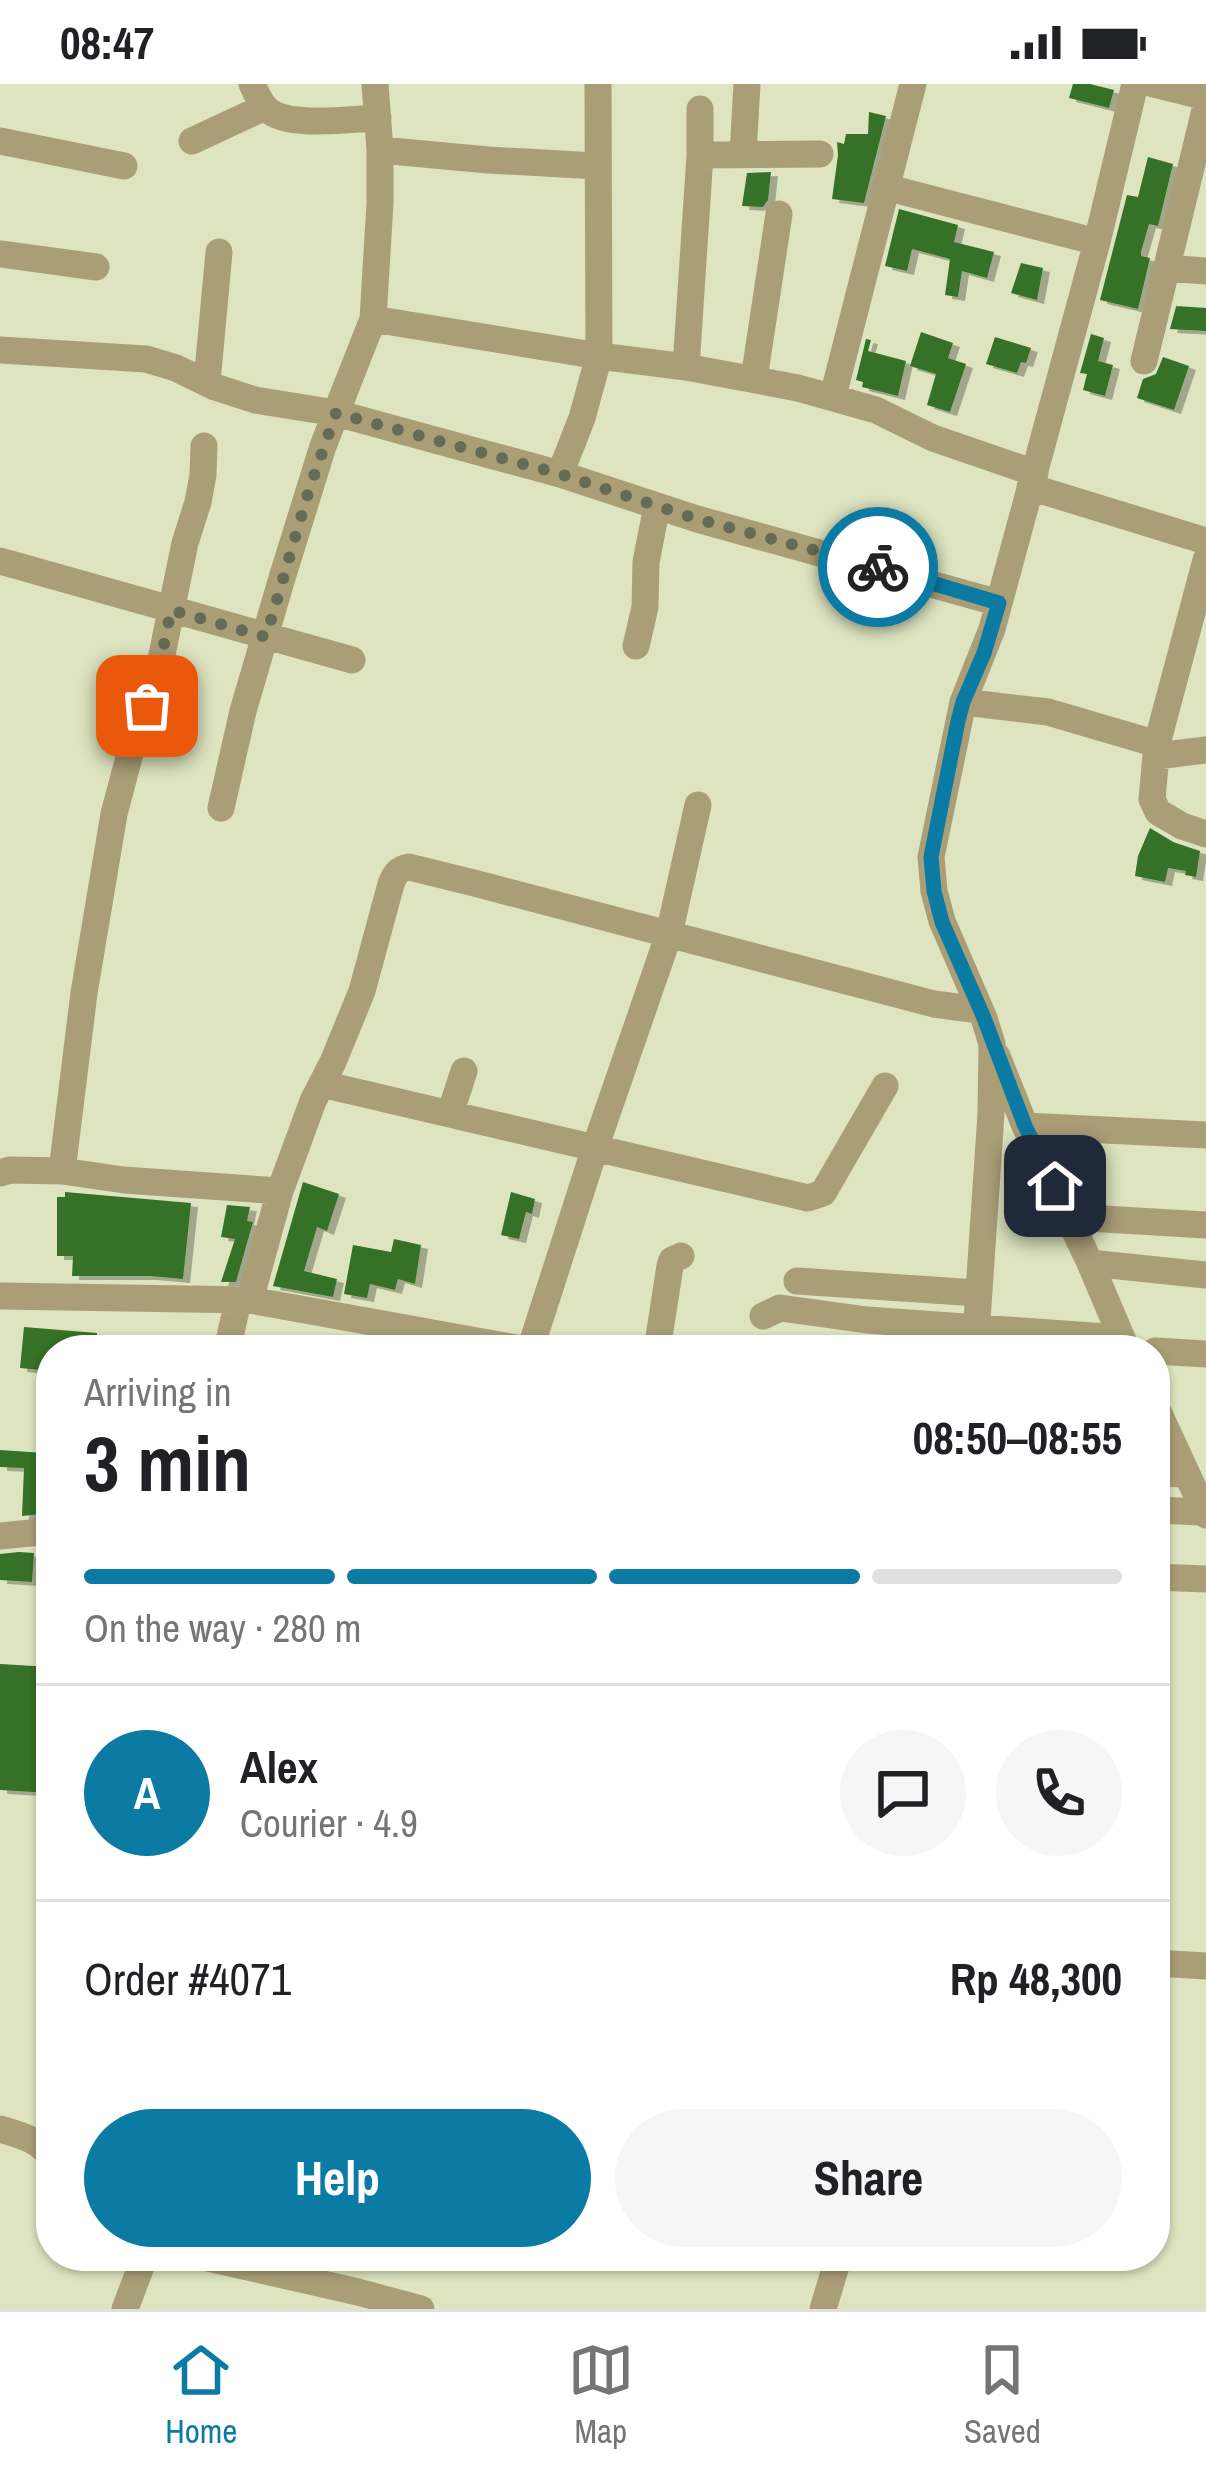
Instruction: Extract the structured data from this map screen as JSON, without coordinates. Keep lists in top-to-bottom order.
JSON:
{
  "page": {
    "status": "08:47",
    "heading": ["3 min", "Arriving in", "08:50–08:55"],
    "panel": [
      "Alex",
      "Courier · 4.9",
      "Order #4071",
      "Rp 48,300"
    ],
    "bar": "On the way · 280 m",
    "round": "A",
    "buttons": ["Help", "Share"],
    "tabs": ["Home", "Map", "Saved"]
  }
}
